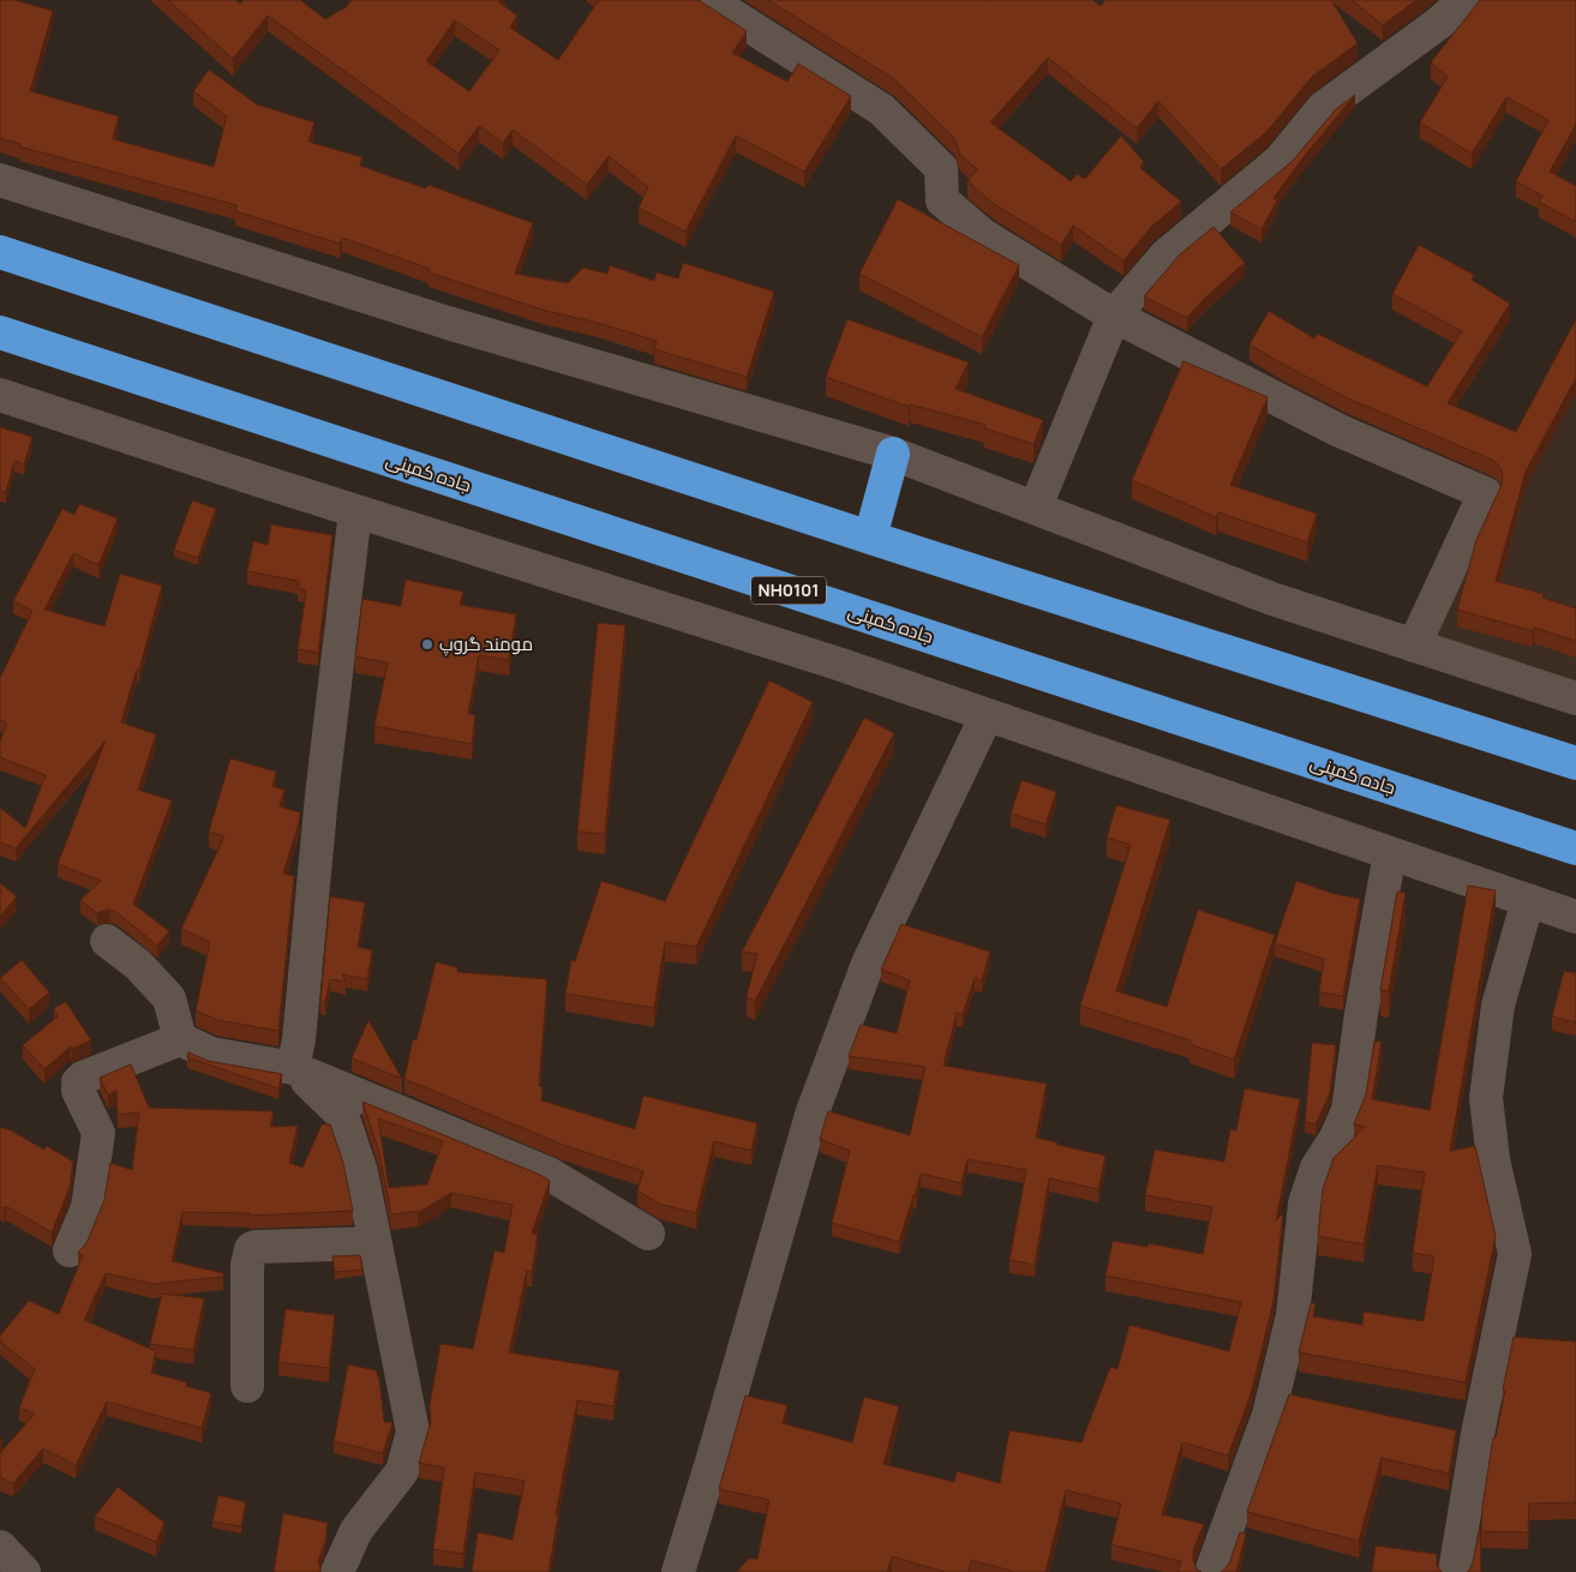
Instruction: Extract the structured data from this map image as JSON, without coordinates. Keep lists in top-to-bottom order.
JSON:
{
  "streets": {
    "highway": ["جاده کمپنی", "NH0101"]
  },
  "places": ["مومند گروپ"]
}
